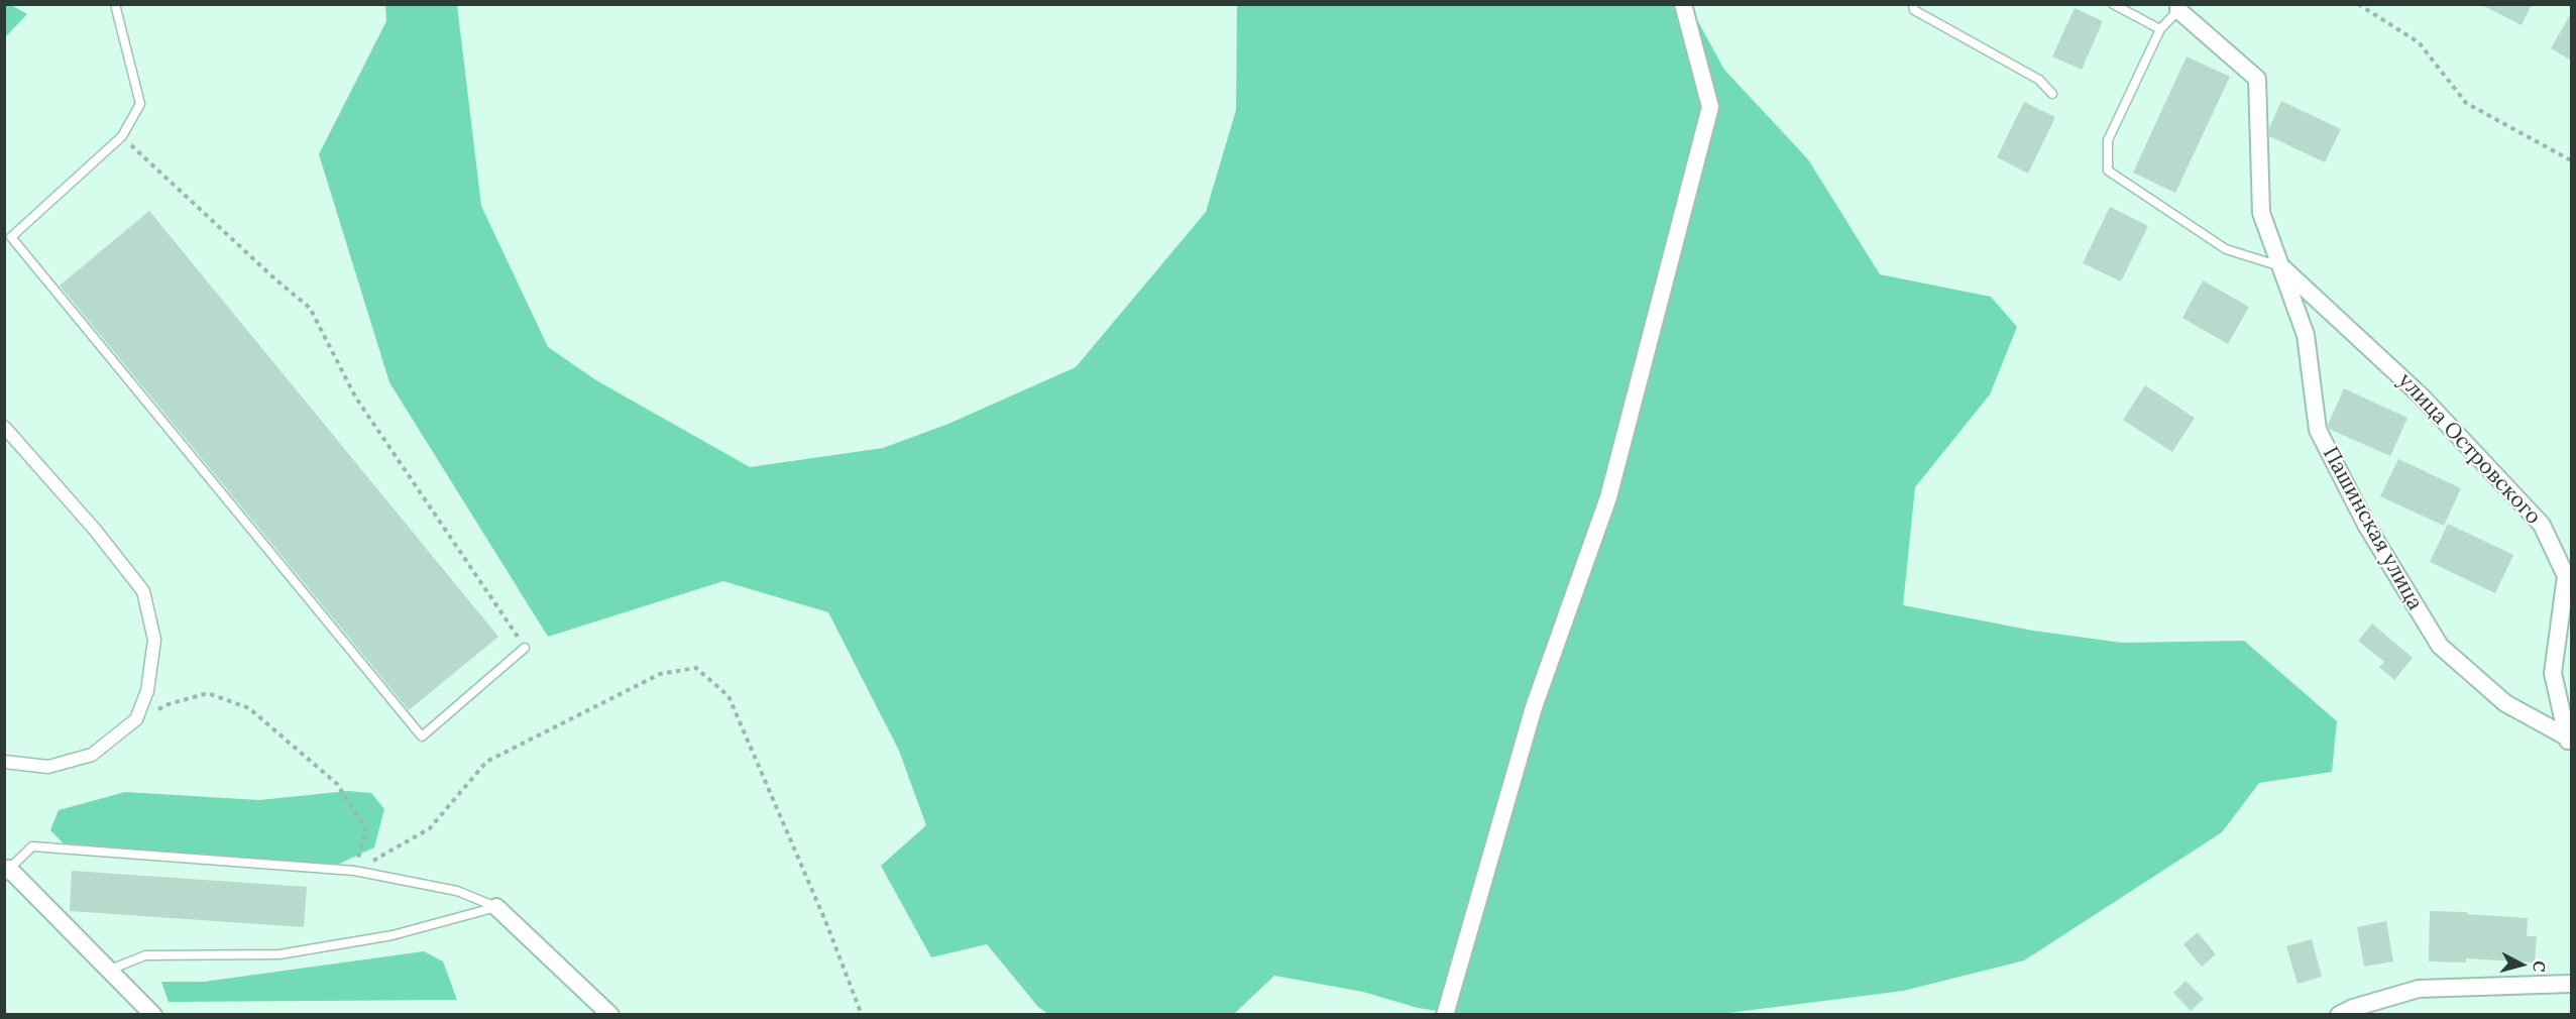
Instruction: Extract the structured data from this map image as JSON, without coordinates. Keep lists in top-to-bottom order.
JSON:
{
  "streets": {
    "street": ["улица Островского", "Пашинская улица"]
  },
  "crossings": [
    ["улица Островского", "Пашинская улица"]
  ],
  "north": "right"
}
